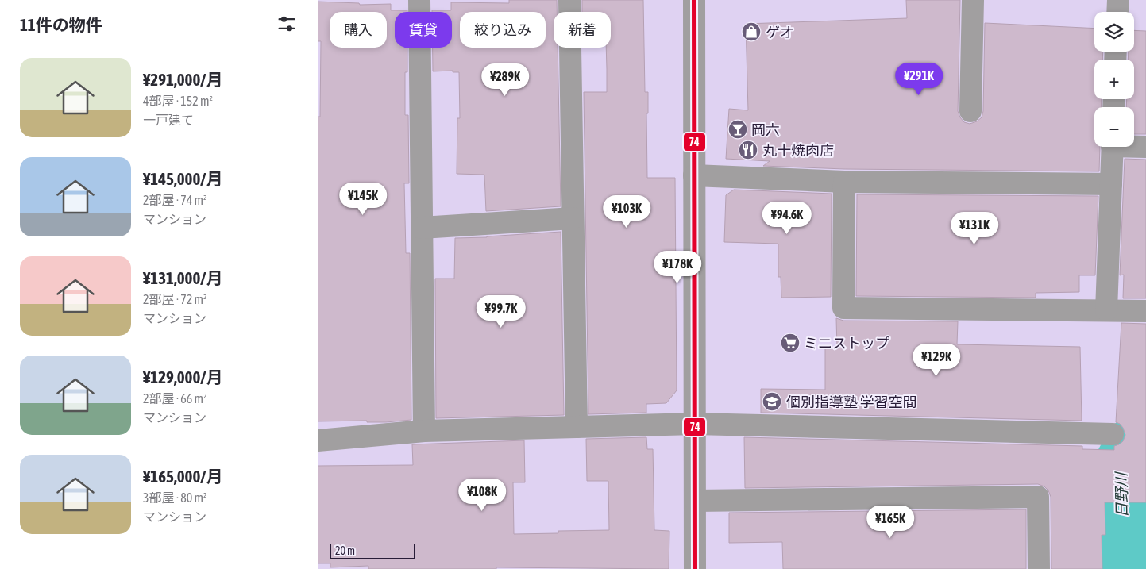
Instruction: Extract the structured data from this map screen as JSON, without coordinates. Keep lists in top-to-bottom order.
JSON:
{
  "water": ["日野川"],
  "places": {
    "shop": ["ゲオ"],
    "bar": ["岡六"],
    "restaurant": ["丸十焼肉店"],
    "supermarket": ["ミニストップ"],
    "school or university": ["個別指導塾 学習空間"]
  },
  "lines": ["transit line 74"],
  "scale_bar": "20 m",
  "page": {
    "heading": "11件の物件",
    "map_buttons": ["+", "−"],
    "chip": [
      "購入",
      "賃貸",
      "絞り込み",
      "新着"
    ],
    "list": [
      {
        "name": "¥291,000/月",
        "note": "4部屋 · 152 m² · 一戸建て"
      },
      {
        "name": "¥145,000/月",
        "note": "2部屋 · 74 m² · マンション"
      },
      {
        "name": "¥131,000/月",
        "note": "2部屋 · 72 m² · マンション"
      },
      {
        "name": "¥129,000/月",
        "note": "2部屋 · 66 m² · マンション"
      },
      {
        "name": "¥165,000/月",
        "note": "3部屋 · 80 m² · マンション"
      }
    ],
    "price": [
      "¥291K",
      "¥289K",
      "¥145K",
      "¥103K",
      "¥94.6K",
      "¥131K",
      "¥178K",
      "¥99.7K",
      "¥129K",
      "¥108K",
      "¥165K"
    ],
    "scale": "20 m"
  }
}
